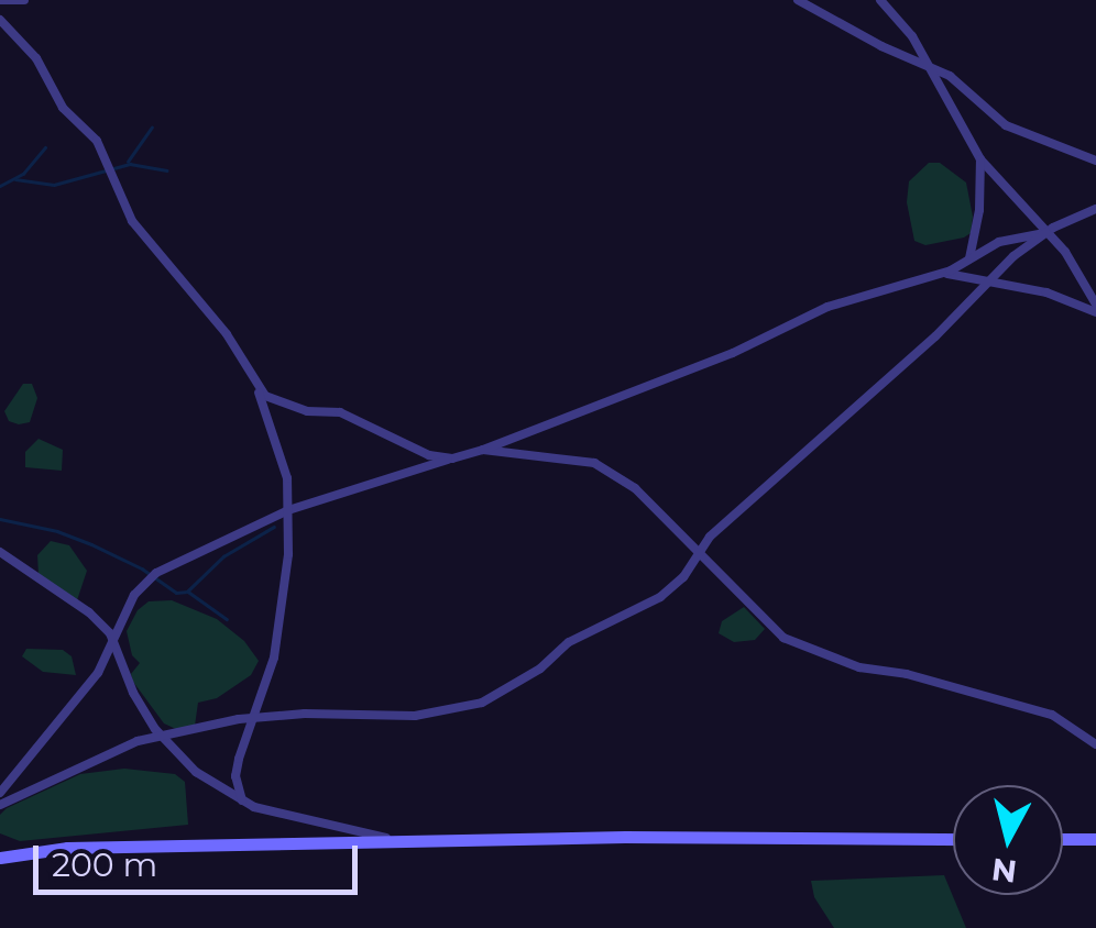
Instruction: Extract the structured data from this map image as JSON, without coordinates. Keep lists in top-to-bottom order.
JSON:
{
  "scale_bar": "200 m",
  "north": "bottom"
}
